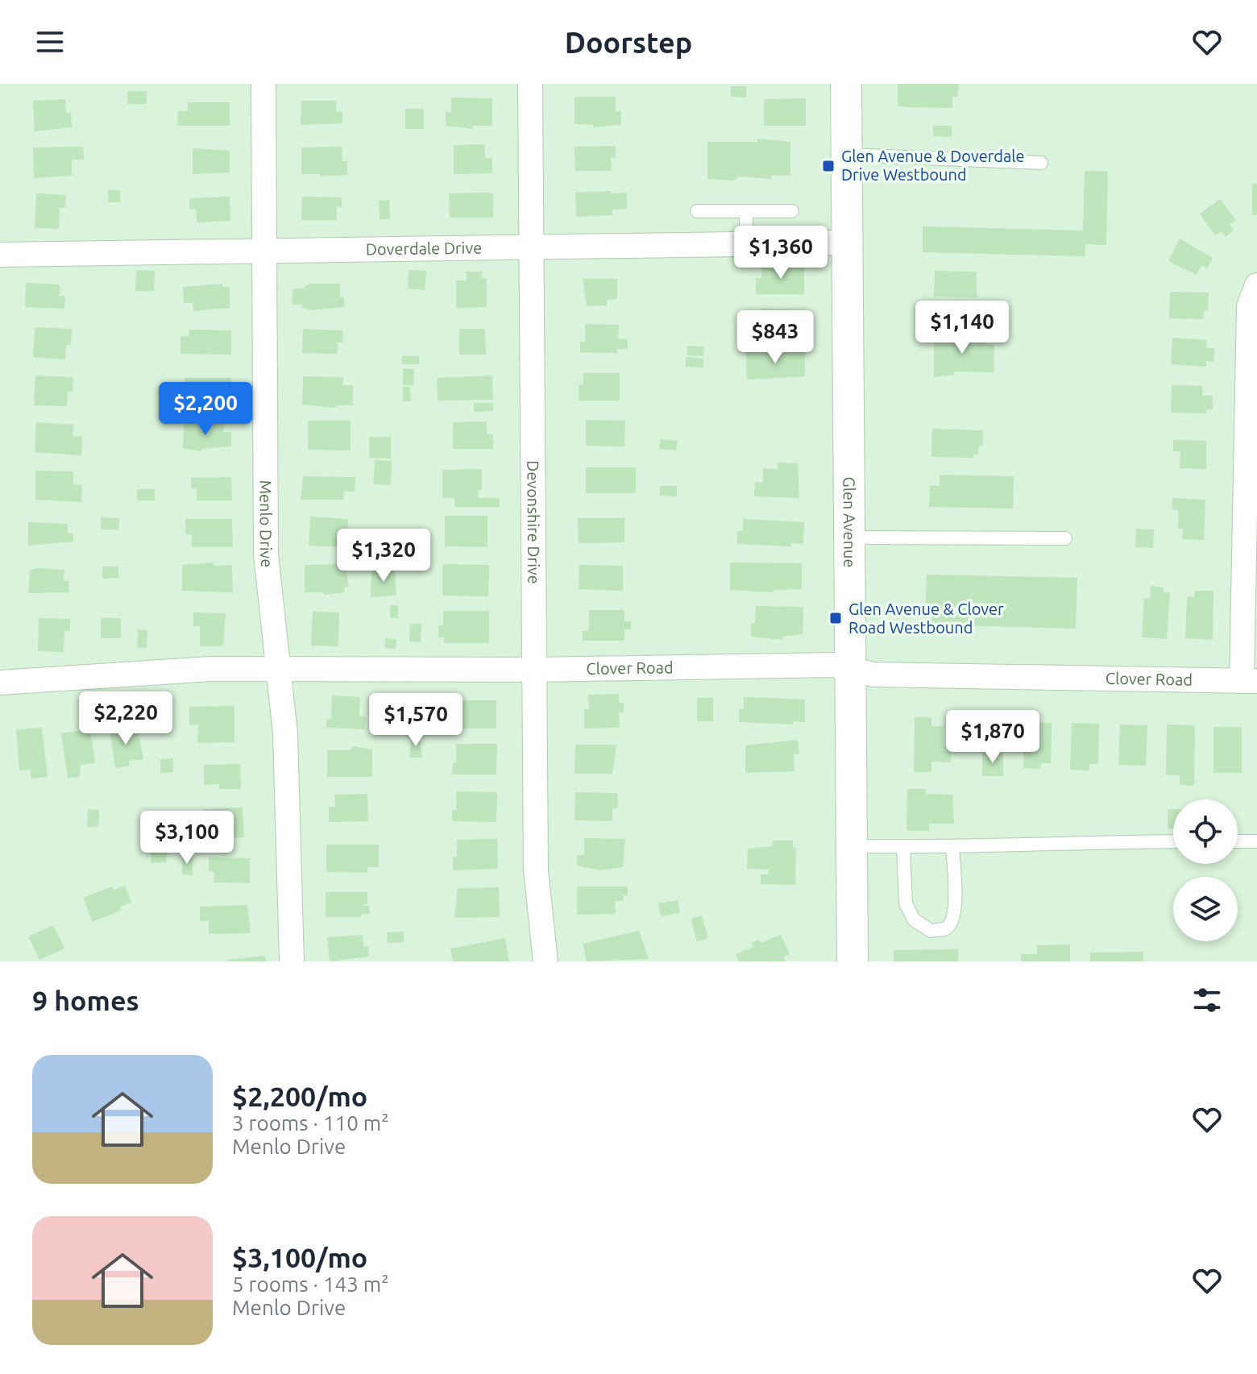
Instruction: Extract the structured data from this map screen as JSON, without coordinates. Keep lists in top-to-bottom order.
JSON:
{
  "streets": {
    "street": [
      "Doverdale Drive",
      "Menlo Drive",
      "Devonshire Drive",
      "Glen Avenue",
      "Clover Road"
    ]
  },
  "crossings": [
    ["Doverdale Drive", "Menlo Drive"],
    ["Doverdale Drive", "Devonshire Drive"],
    ["Doverdale Drive", "Glen Avenue"],
    ["Menlo Drive", "Clover Road"],
    ["Devonshire Drive", "Clover Road"],
    ["Glen Avenue", "Clover Road"]
  ],
  "places": {
    "transit": ["Glen Avenue & Doverdale Drive Westbound", "Glen Avenue & Clover Road Westbound"]
  },
  "page": {
    "header": "Doorstep",
    "price": [
      "$1,360",
      "$1,140",
      "$843",
      "$2,200",
      "$1,320",
      "$2,220",
      "$1,570",
      "$1,870",
      "$3,100"
    ],
    "heading": "9 homes",
    "list": [
      {
        "name": "$2,200/mo",
        "note": "3 rooms · 110 m² · Menlo Drive"
      },
      {
        "name": "$3,100/mo",
        "note": "5 rooms · 143 m² · Menlo Drive"
      }
    ]
  }
}
